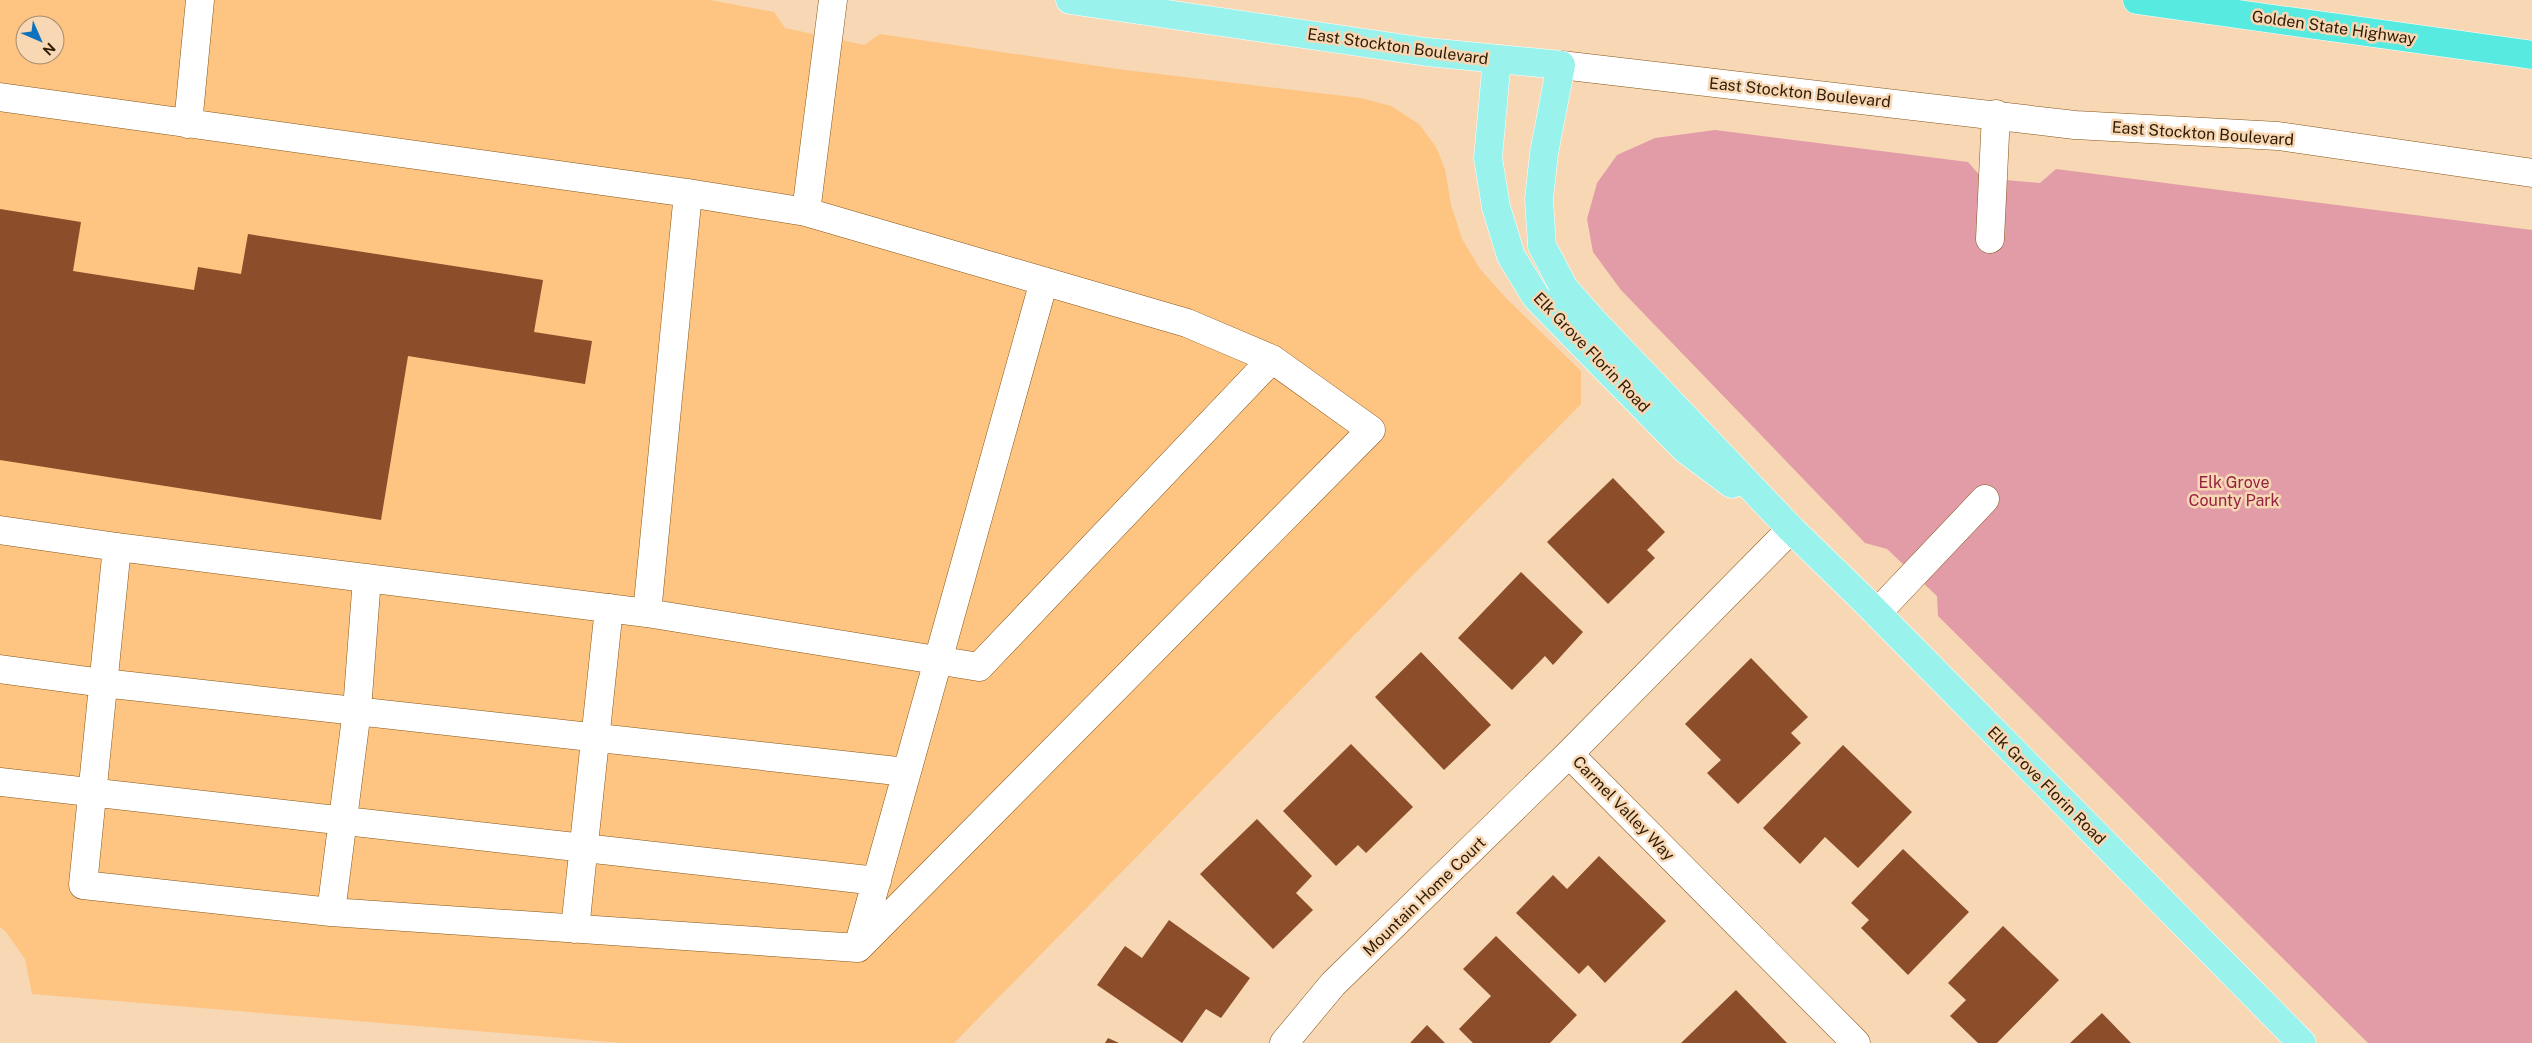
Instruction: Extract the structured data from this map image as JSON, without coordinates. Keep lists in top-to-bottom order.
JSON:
{
  "streets": {
    "highway": ["Golden State Highway"],
    "main road": ["East Stockton Boulevard", "Elk Grove Florin Road"],
    "street": ["Carmel Valley Way", "Mountain Home Court"]
  },
  "crossings": [
    ["East Stockton Boulevard", "Elk Grove Florin Road"],
    ["Elk Grove Florin Road", "Carmel Valley Way"],
    ["Carmel Valley Way", "Mountain Home Court"]
  ],
  "parks": ["Elk Grove County Park"],
  "north": "bottom right"
}
